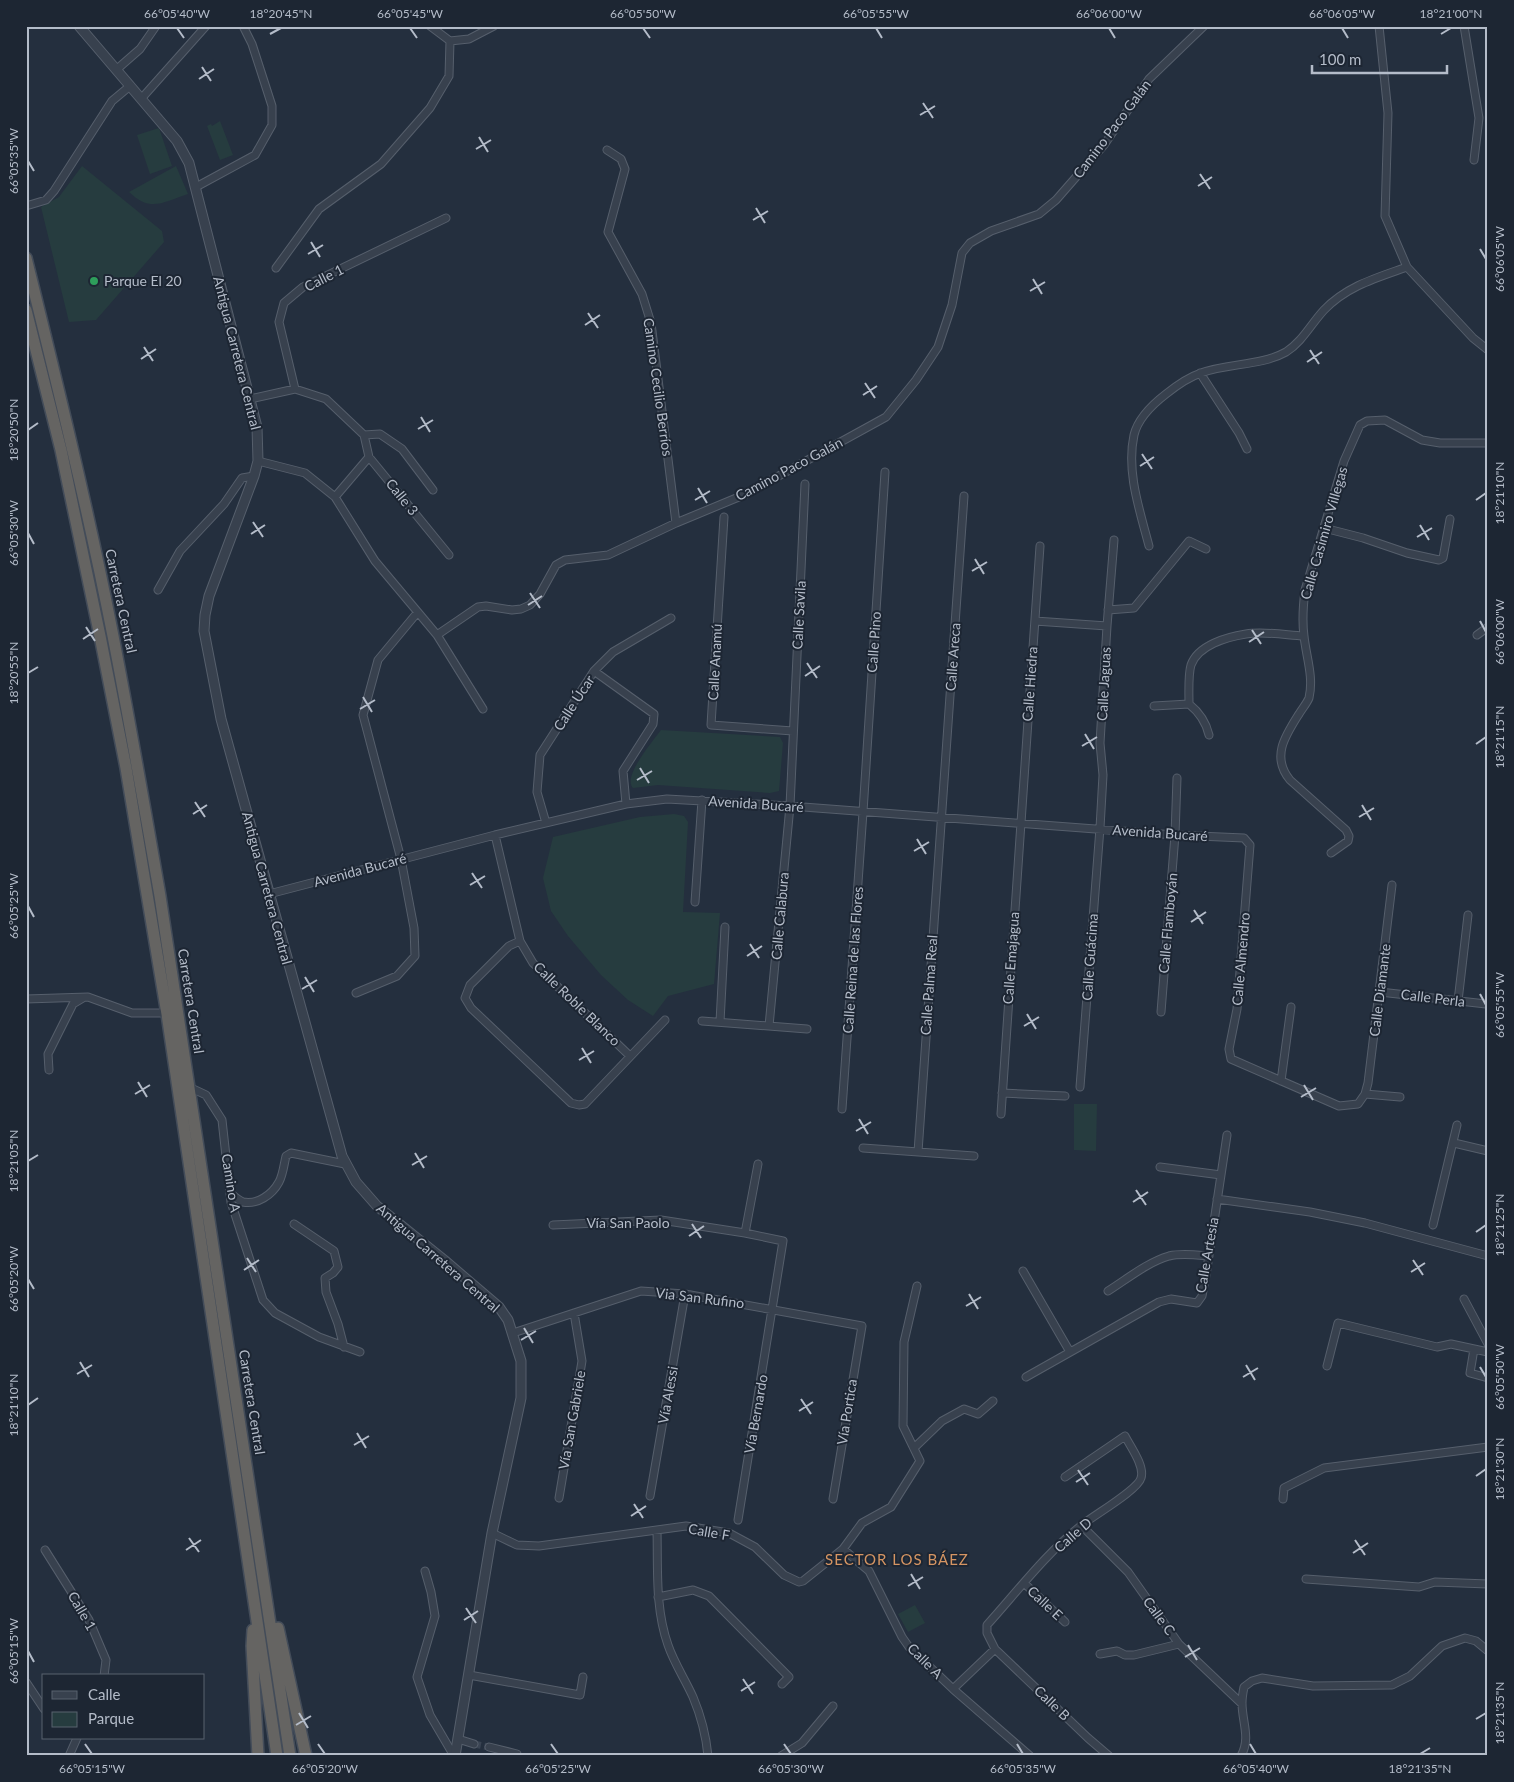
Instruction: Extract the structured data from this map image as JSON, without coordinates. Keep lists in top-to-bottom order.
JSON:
{
  "streets": {
    "highway": ["Carretera Central"],
    "street": [
      "Camino Paco Galán",
      "Calle 1",
      "Antigua Carretera Central",
      "Camino Cecilio Berríos",
      "Calle 3",
      "Calle Casimiro Villegas",
      "Calle Savila",
      "Calle Pino",
      "Calle Areca",
      "Calle Anamú",
      "Calle Hiedra",
      "Calle Jaguas",
      "Calle Úcar",
      "Avenida Bucaré",
      "Calle Calabura",
      "Calle Flamboyán",
      "Calle Guácima",
      "Calle Emajagua",
      "Calle Almendro",
      "Calle Reina de las Flores",
      "Calle Palma Real",
      "Calle Diamante",
      "Calle Perla",
      "Calle Roble Blanco",
      "Camino A",
      "Vía San Paolo",
      "Calle Artesia",
      "Via San Rufino",
      "Vía Alessi",
      "Vía Portica",
      "Vía Bernardo",
      "Vía San Gabriele",
      "Calle F",
      "Calle D",
      "Calle E",
      "Calle C",
      "Calle A",
      "Calle B"
    ]
  },
  "crossings": [
    ["Camino Paco Galán", "Camino Cecilio Berríos"],
    ["Antigua Carretera Central", "Avenida Bucaré"],
    ["Antigua Carretera Central", "Via San Rufino"],
    ["Antigua Carretera Central", "Calle F"],
    ["Carretera Central", "Camino A"],
    ["Calle Savila", "Calle Anamú"],
    ["Calle Savila", "Avenida Bucaré"],
    ["Calle Savila", "Calle Calabura"],
    ["Calle Pino", "Avenida Bucaré"],
    ["Calle Pino", "Calle Reina de las Flores"],
    ["Calle Areca", "Avenida Bucaré"],
    ["Calle Areca", "Calle Palma Real"],
    ["Calle Hiedra", "Avenida Bucaré"],
    ["Calle Hiedra", "Calle Emajagua"],
    ["Calle Jaguas", "Avenida Bucaré"],
    ["Calle Jaguas", "Calle Guácima"],
    ["Calle Úcar", "Avenida Bucaré"],
    ["Avenida Bucaré", "Calle Calabura"],
    ["Avenida Bucaré", "Calle Flamboyán"],
    ["Avenida Bucaré", "Calle Guácima"],
    ["Avenida Bucaré", "Calle Emajagua"],
    ["Avenida Bucaré", "Calle Almendro"],
    ["Avenida Bucaré", "Calle Reina de las Flores"],
    ["Avenida Bucaré", "Calle Palma Real"],
    ["Avenida Bucaré", "Calle Roble Blanco"],
    ["Calle Diamante", "Calle Perla"],
    ["Vía San Paolo", "Via San Rufino"],
    ["Vía San Paolo", "Vía Bernardo"],
    ["Via San Rufino", "Vía Alessi"],
    ["Via San Rufino", "Vía Portica"],
    ["Via San Rufino", "Vía Bernardo"],
    ["Via San Rufino", "Vía San Gabriele"],
    ["Calle F", "Calle A"],
    ["Calle D", "Calle E"],
    ["Calle D", "Calle C"],
    ["Calle D", "Calle B"]
  ],
  "districts": ["SECTOR LOS BÁEZ"],
  "places": ["Parque El 20"],
  "legend": ["Calle", "Parque"],
  "scale_bar": "100 m",
  "coordinates": [
    "66°05'40\"W",
    "18°20'45\"N",
    "66°05'45\"W",
    "66°05'50\"W",
    "66°05'55\"W",
    "66°06'00\"W",
    "66°06'05\"W",
    "18°21'00\"N",
    "66°05'35\"W",
    "18°20'50\"N",
    "18°21'10\"N",
    "66°05'30\"W",
    "18°20'55\"N",
    "18°21'15\"N",
    "66°05'25\"W",
    "18°21'05\"N",
    "18°21'25\"N",
    "66°05'20\"W",
    "18°21'30\"N",
    "66°05'15\"W",
    "18°21'35\"N"
  ]
}
